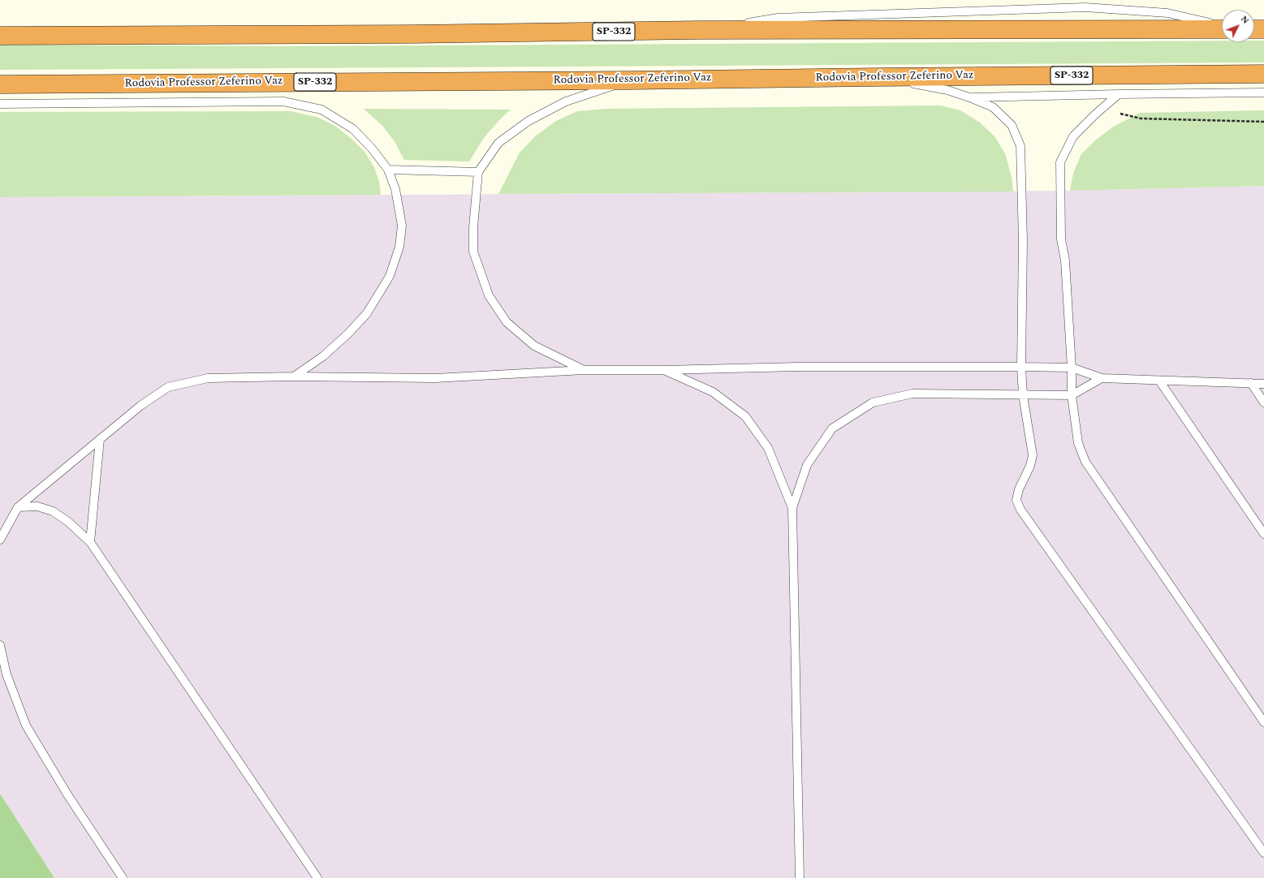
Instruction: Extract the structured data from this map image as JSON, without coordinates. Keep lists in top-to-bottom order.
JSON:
{
  "streets": {
    "highway": ["SP-332", "Rodovia Professor Zeferino Vaz"]
  },
  "north": "top right"
}
